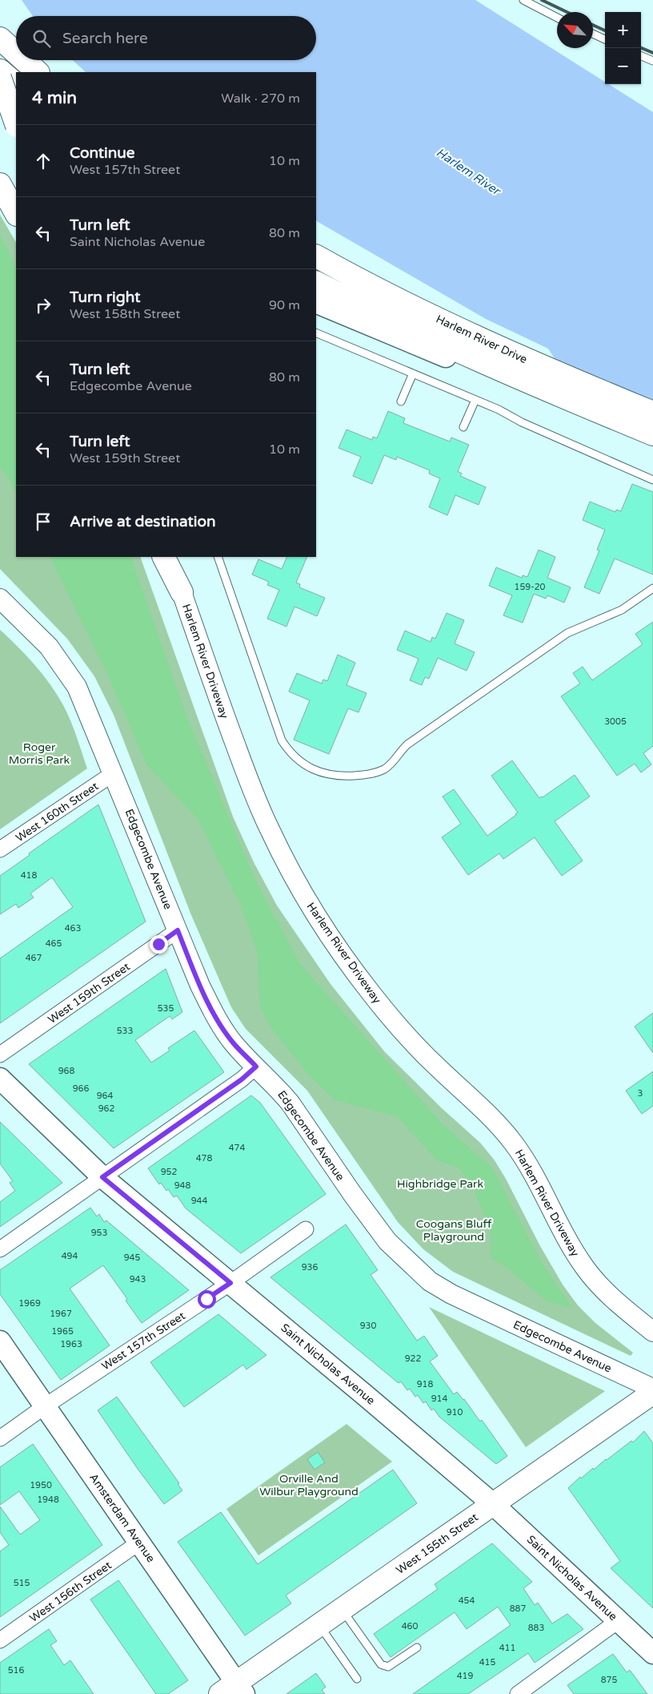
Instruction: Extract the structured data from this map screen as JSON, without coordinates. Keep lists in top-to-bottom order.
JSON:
{
  "streets": {
    "main road": [
      "Harlem River Drive",
      "Saint Nicholas Avenue",
      "Amsterdam Avenue",
      "West 155th Street"
    ],
    "street": [
      "Harlem River Driveway",
      "West 160th Street",
      "Edgecombe Avenue",
      "West 159th Street",
      "West 157th Street",
      "West 156th Street"
    ]
  },
  "crossings": [
    ["West 160th Street", "Edgecombe Avenue"],
    ["Edgecombe Avenue", "West 159th Street"],
    ["West 157th Street", "Saint Nicholas Avenue"],
    ["West 157th Street", "Amsterdam Avenue"],
    ["Saint Nicholas Avenue", "West 155th Street"],
    ["Amsterdam Avenue", "West 155th Street"],
    ["Amsterdam Avenue", "West 156th Street"]
  ],
  "water": ["Harlem River"],
  "parks": [
    "Roger Morris Park",
    "Highbridge Park",
    "Coogans Bluff Playground",
    "Orville And Wilbur Playground"
  ],
  "house_numbers": [
    "159-20",
    "3005",
    "418",
    "463",
    "465",
    "467",
    "535",
    "533",
    "968",
    "966",
    "3",
    "964",
    "962",
    "474",
    "478",
    "952",
    "948",
    "944",
    "953",
    "494",
    "945",
    "936",
    "943",
    "1969",
    "1967",
    "930",
    "1965",
    "1963",
    "922",
    "918",
    "914",
    "910",
    "1950",
    "1948",
    "515",
    "454",
    "887",
    "460",
    "883",
    "411",
    "415",
    "516",
    "419",
    "875"
  ],
  "north": "top left",
  "page": {
    "map_buttons": ["+", "−"],
    "search": "Search here",
    "heading": ["4 min", "Walk · 270 m"],
    "list": [
      ["Continue", "West 157th Street", "10 m"],
      ["Turn left", "Saint Nicholas Avenue", "80 m"],
      ["Turn right", "West 158th Street", "90 m"],
      ["Turn left", "Edgecombe Avenue", "80 m"],
      ["Turn left", "West 159th Street", "10 m"],
      "Arrive at destination"
    ]
  }
}
